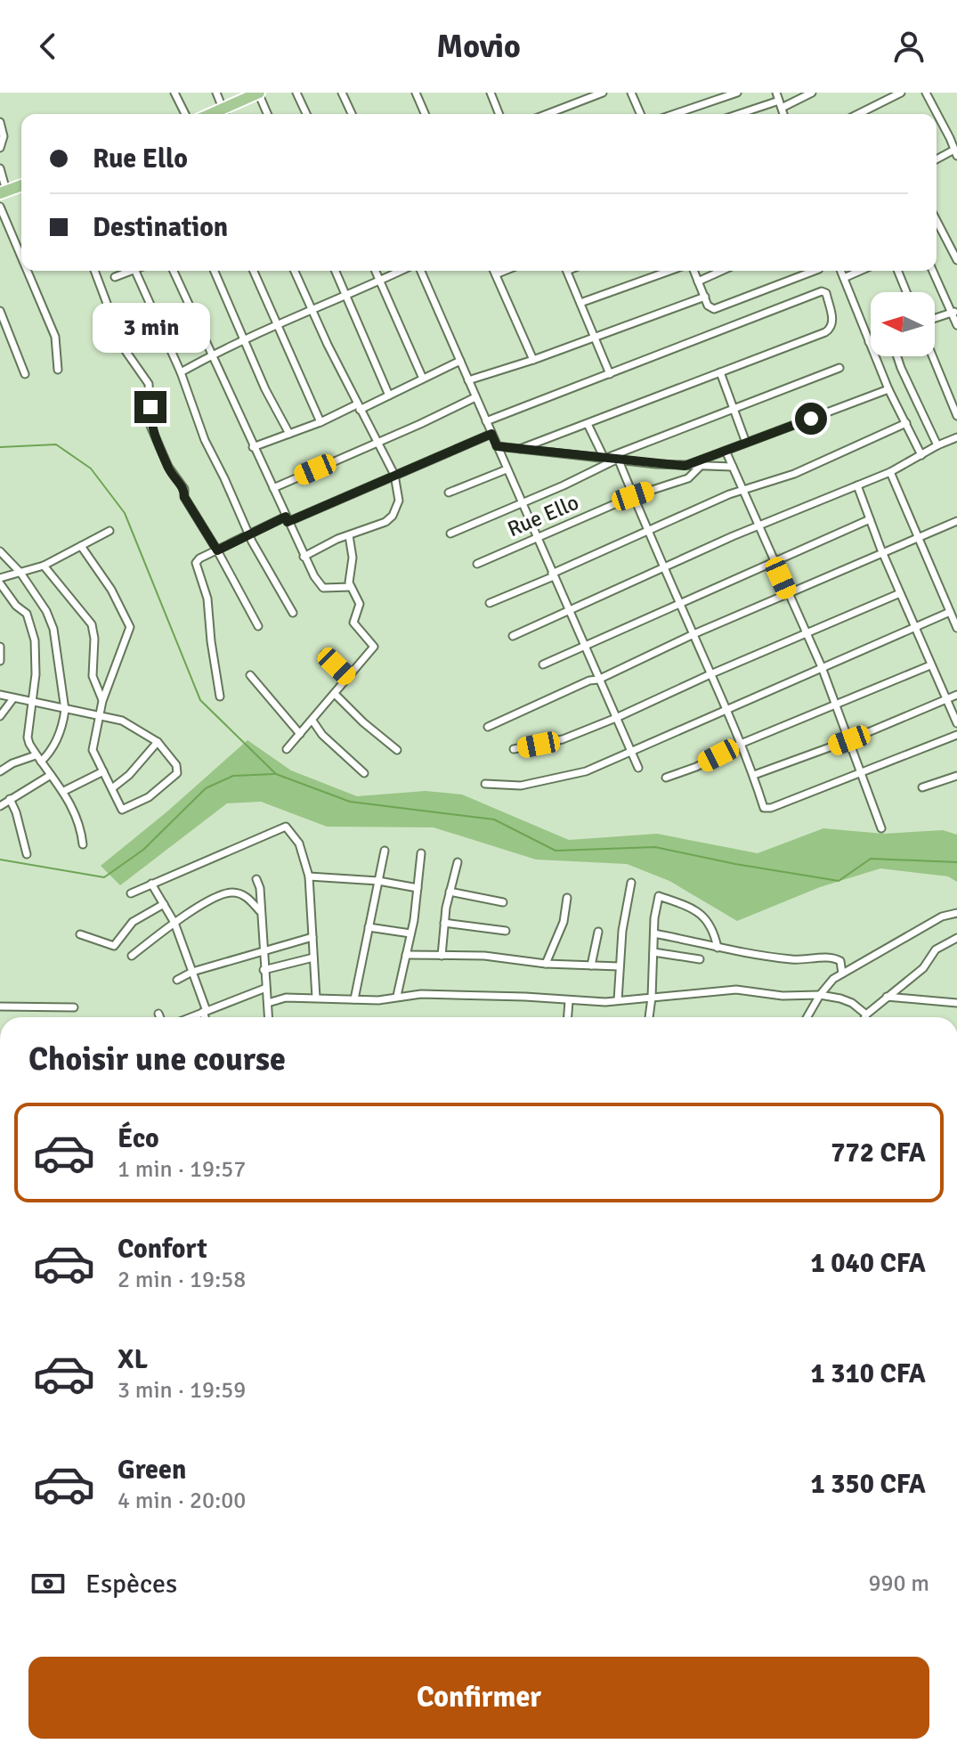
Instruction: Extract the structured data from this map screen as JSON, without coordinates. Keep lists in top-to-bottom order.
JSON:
{
  "streets": {
    "street": ["Rue Ello"]
  },
  "north": "left",
  "page": {
    "header": "Movio",
    "banner": ["Rue Ello", "Destination"],
    "bubble": "3 min",
    "heading": "Choisir une course",
    "list": [
      {
        "name": "Éco",
        "note": "1 min · 19:57",
        "value": "772 CFA"
      },
      {
        "name": "Confort",
        "note": "2 min · 19:58",
        "value": "1 040 CFA"
      },
      {
        "name": "XL",
        "note": "3 min · 19:59",
        "value": "1 310 CFA"
      },
      {
        "name": "Green",
        "note": "4 min · 20:00",
        "value": "1 350 CFA"
      }
    ],
    "pay": ["Espèces", "990 m"],
    "buttons": "Confirmer"
  }
}
